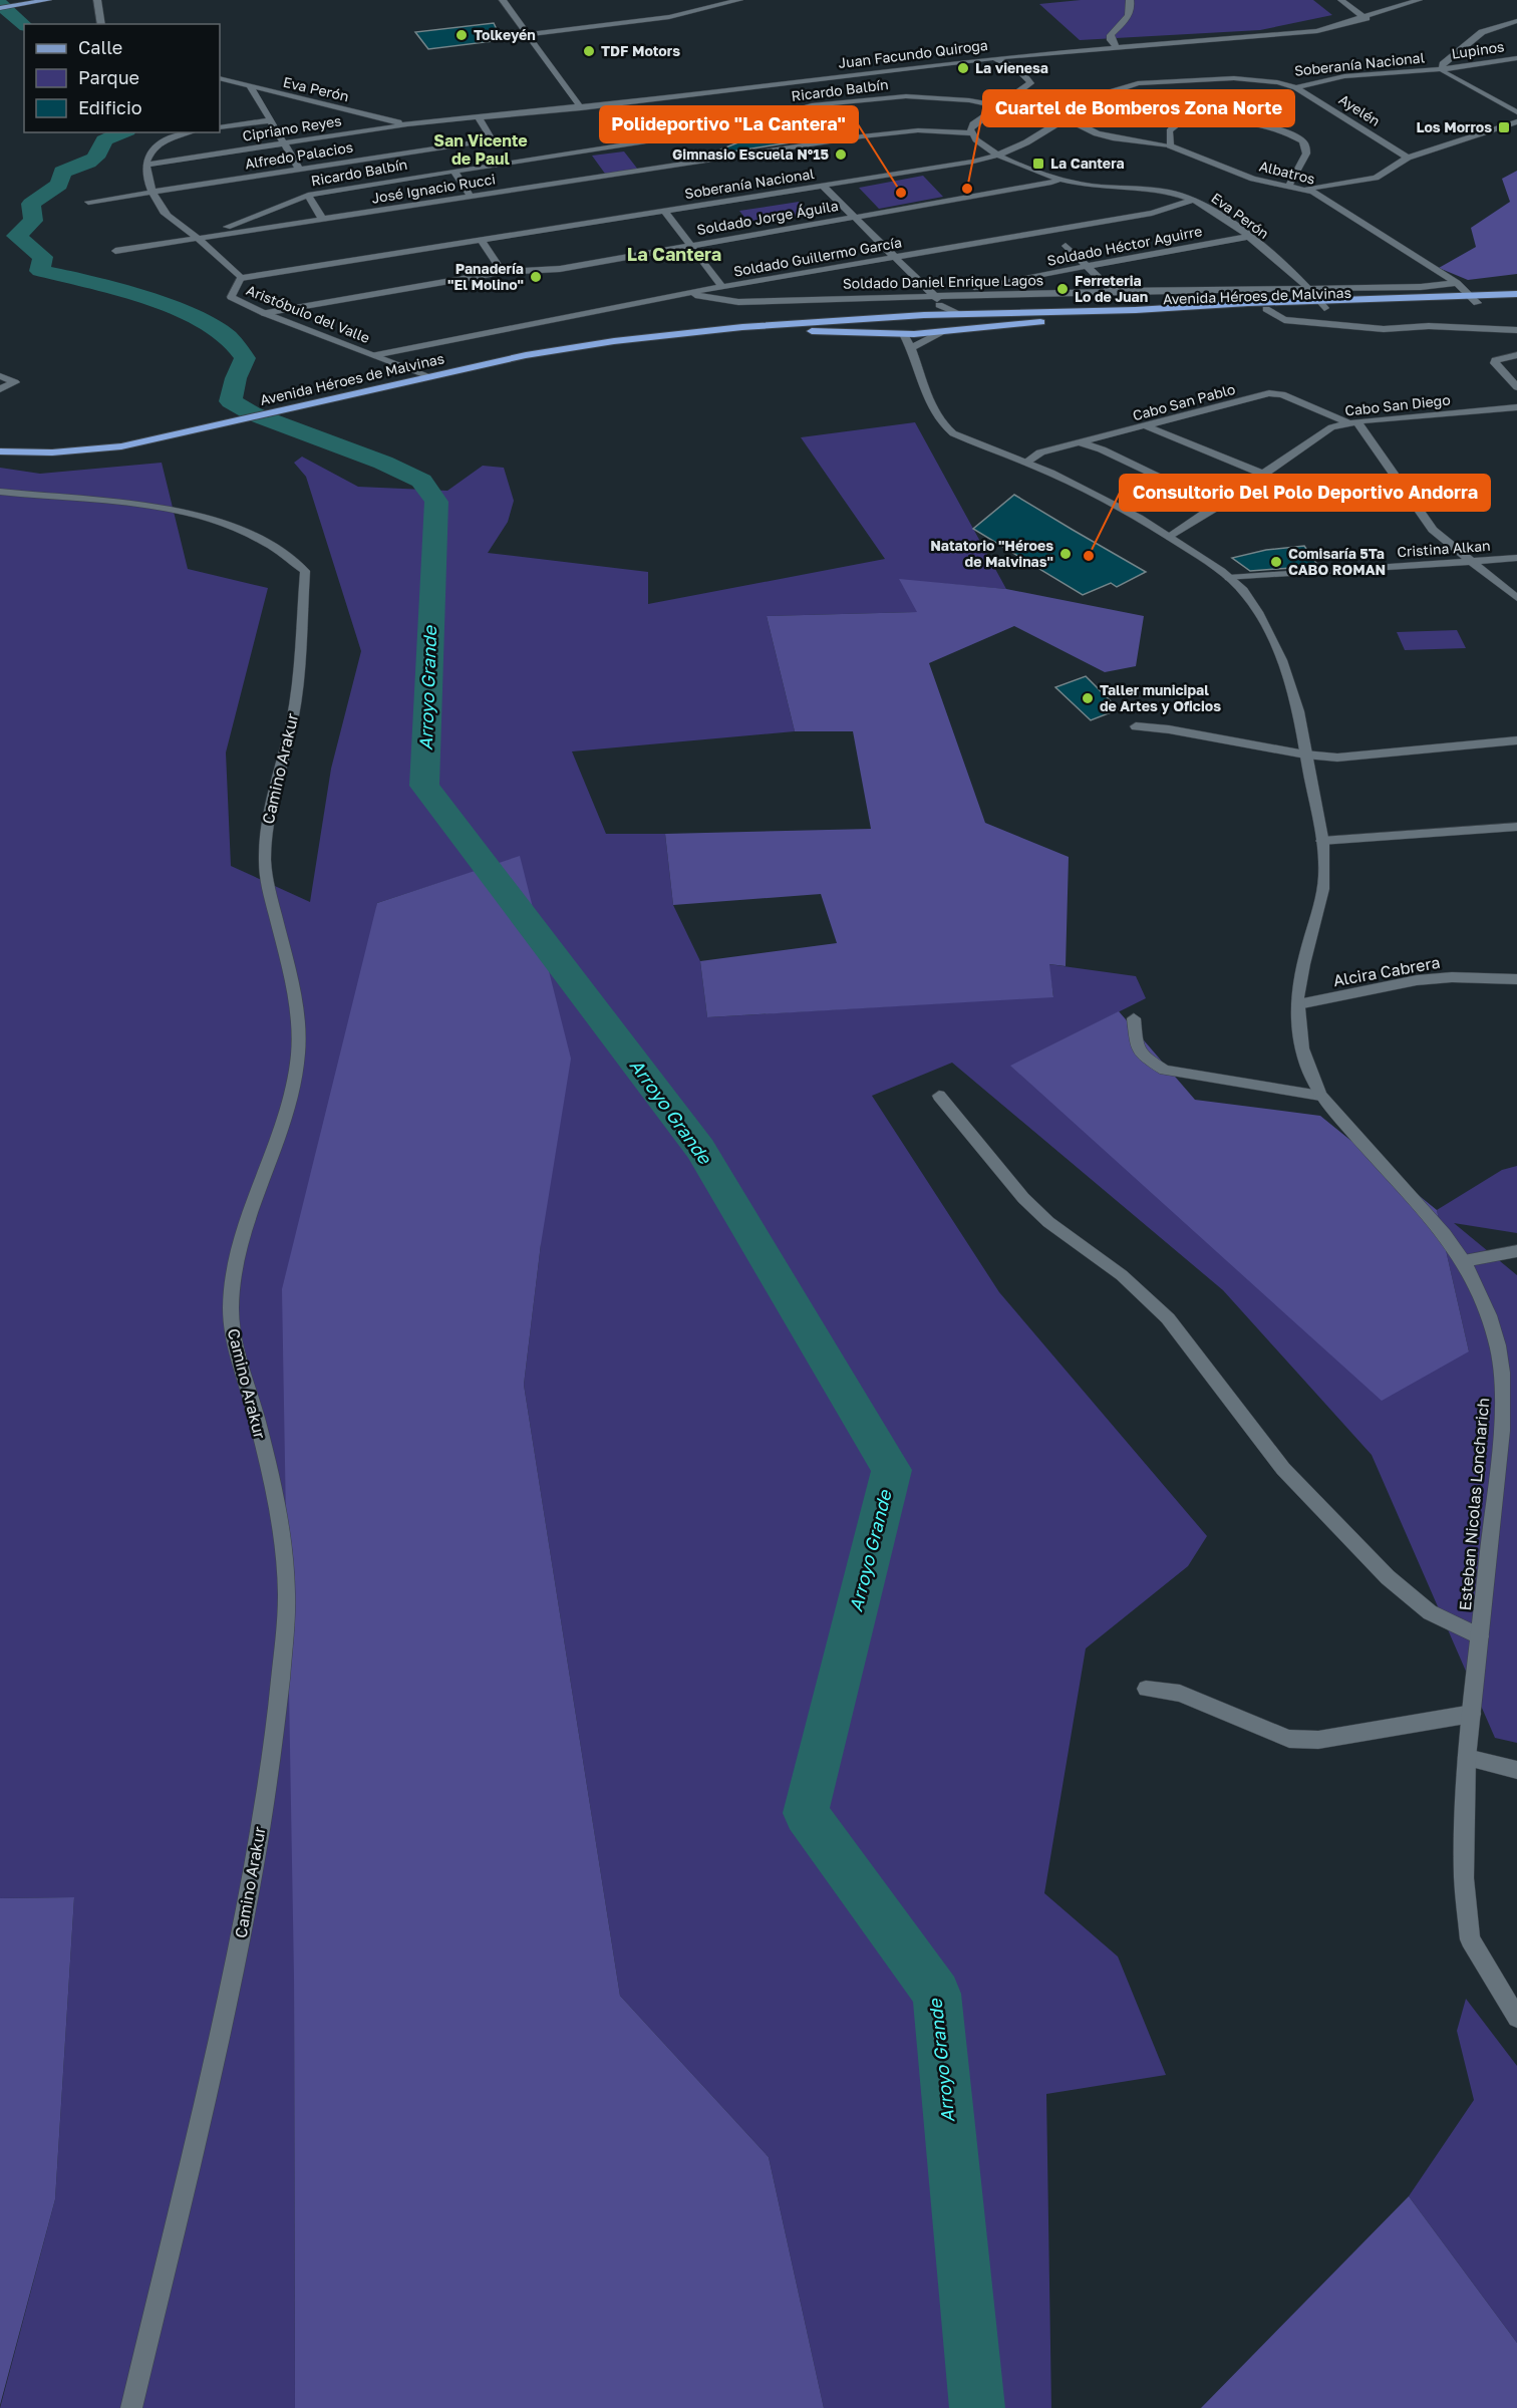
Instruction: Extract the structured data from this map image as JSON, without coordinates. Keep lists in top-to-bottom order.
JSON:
{
  "streets": {
    "highway": ["Avenida Héroes de Malvinas"],
    "street": [
      "Lupinos",
      "Juan Facundo Quiroga",
      "Soberanía Nacional",
      "Eva Perón",
      "Ricardo Balbín",
      "Ayelén",
      "Cipriano Reyes",
      "Alfredo Palacios",
      "Albatros",
      "José Ignacio Rucci",
      "Soldado Jorge Águila",
      "Soldado Héctor Aguirre",
      "Soldado Guillermo García",
      "Soldado Daniel Enrique Lagos",
      "Aristóbulo del Valle",
      "Cabo San Pablo",
      "Cabo San Diego",
      "Cristina Alkan",
      "Camino Arakur",
      "Alcira Cabrera",
      "Esteban Nicolas Loncharich"
    ]
  },
  "crossings": [
    ["Lupinos", "Soberanía Nacional"],
    ["Juan Facundo Quiroga", "Eva Perón"],
    ["Juan Facundo Quiroga", "Cipriano Reyes"],
    ["Juan Facundo Quiroga", "Alfredo Palacios"],
    ["Soberanía Nacional", "Eva Perón"],
    ["Soberanía Nacional", "Ayelén"],
    ["Soberanía Nacional", "Albatros"],
    ["Soberanía Nacional", "Aristóbulo del Valle"],
    ["Eva Perón", "Cipriano Reyes"],
    ["Eva Perón", "José Ignacio Rucci"],
    ["Eva Perón", "Soldado Jorge Águila"],
    ["Eva Perón", "Soldado Héctor Aguirre"],
    ["Eva Perón", "Soldado Guillermo García"],
    ["Eva Perón", "Soldado Daniel Enrique Lagos"],
    ["Eva Perón", "Avenida Héroes de Malvinas"],
    ["Ricardo Balbín", "José Ignacio Rucci"],
    ["Ricardo Balbín", "Aristóbulo del Valle"],
    ["Cipriano Reyes", "Aristóbulo del Valle"],
    ["Alfredo Palacios", "Aristóbulo del Valle"],
    ["Albatros", "Soldado Daniel Enrique Lagos"],
    ["Albatros", "Avenida Héroes de Malvinas"],
    ["José Ignacio Rucci", "Aristóbulo del Valle"],
    ["Soldado Jorge Águila", "Aristóbulo del Valle"],
    ["Soldado Héctor Aguirre", "Soldado Daniel Enrique Lagos"],
    ["Soldado Guillermo García", "Soldado Daniel Enrique Lagos"],
    ["Soldado Guillermo García", "Aristóbulo del Valle"],
    ["Avenida Héroes de Malvinas", "Aristóbulo del Valle"],
    ["Avenida Héroes de Malvinas", "Esteban Nicolas Loncharich"],
    ["Cabo San Pablo", "Cabo San Diego"],
    ["Cabo San Pablo", "Esteban Nicolas Loncharich"],
    ["Cabo San Diego", "Esteban Nicolas Loncharich"],
    ["Cristina Alkan", "Esteban Nicolas Loncharich"],
    ["Alcira Cabrera", "Esteban Nicolas Loncharich"]
  ],
  "districts": ["San Vicente de Paul", "La Cantera"],
  "water": ["Arroyo Grande"],
  "places": {
    "other": [
      "Tolkeyén",
      "TDF Motors",
      "La vienesa",
      "Gimnasio Escuela N°15",
      "Cuartel de Bomberos Zona Norte",
      "Polideportivo \"La Cantera\"",
      "Panadería \"El Molino\"",
      "Ferreteria Lo de Juan",
      "Natatorio \"Héroes de Malvinas\"",
      "Consultorio Del Polo Deportivo Andorra",
      "Comisaría 5Ta CABO ROMAN",
      "Taller municipal de Artes y Oficios"
    ],
    "transit": ["Los Morros", "La Cantera"]
  },
  "legend": ["Calle", "Parque", "Edificio"]
}
